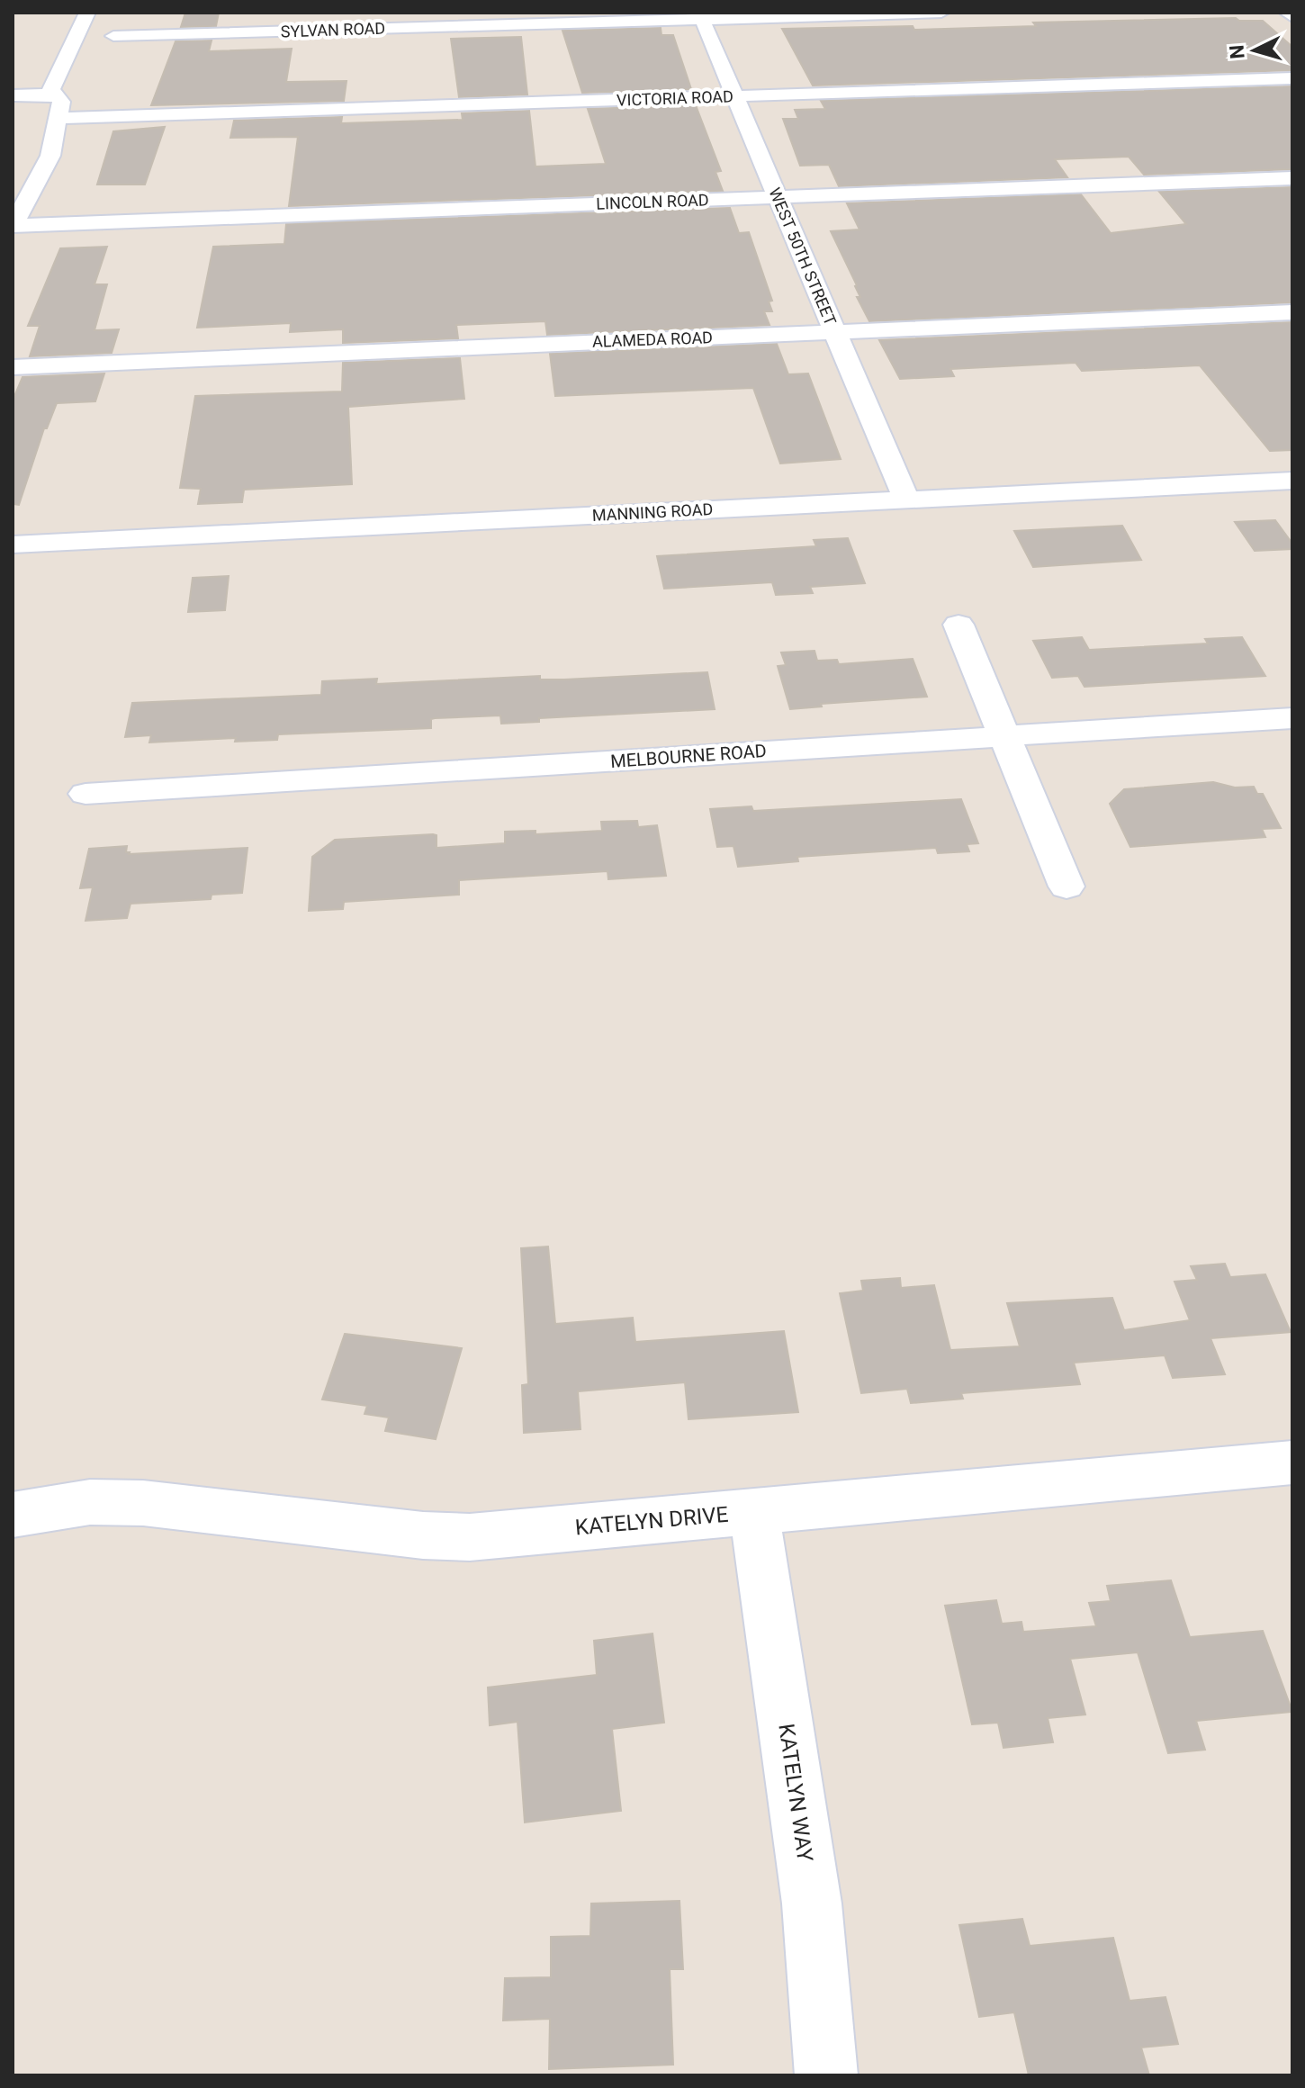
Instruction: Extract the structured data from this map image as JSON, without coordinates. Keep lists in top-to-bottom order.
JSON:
{
  "streets": {
    "street": [
      "SYLVAN ROAD",
      "VICTORIA ROAD",
      "LINCOLN ROAD",
      "WEST 50TH STREET",
      "ALAMEDA ROAD",
      "MANNING ROAD",
      "MELBOURNE ROAD",
      "KATELYN DRIVE",
      "KATELYN WAY"
    ]
  },
  "crossings": [
    ["SYLVAN ROAD", "WEST 50TH STREET"],
    ["VICTORIA ROAD", "WEST 50TH STREET"],
    ["LINCOLN ROAD", "WEST 50TH STREET"],
    ["WEST 50TH STREET", "ALAMEDA ROAD"],
    ["WEST 50TH STREET", "MANNING ROAD"],
    ["KATELYN DRIVE", "KATELYN WAY"]
  ],
  "north": "left"
}
